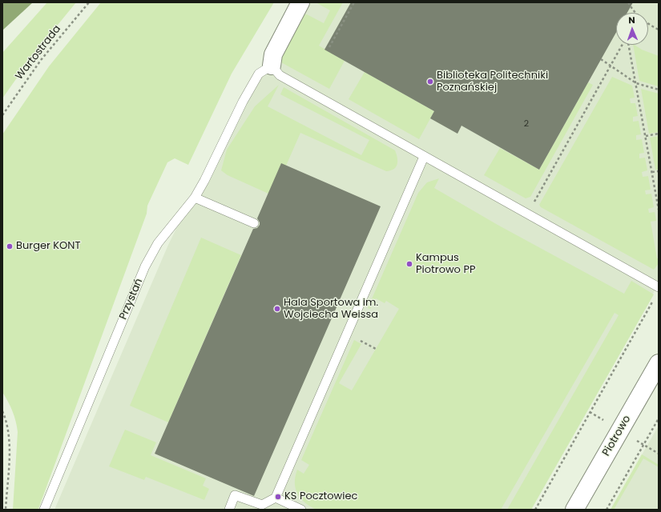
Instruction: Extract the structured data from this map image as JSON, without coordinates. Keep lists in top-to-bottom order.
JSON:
{
  "streets": {
    "street": ["Piotrowo"],
    "lane": ["Przystań"],
    "path": ["Wartostrada"]
  },
  "places": [
    "Biblioteka Politechniki Poznańskiej",
    "Burger KONT",
    "Kampus Piotrowo PP",
    "Hala Sportowa im. Wojciecha Weissa",
    "KS Pocztowiec"
  ],
  "house_numbers": ["2"],
  "north": "top"
}
